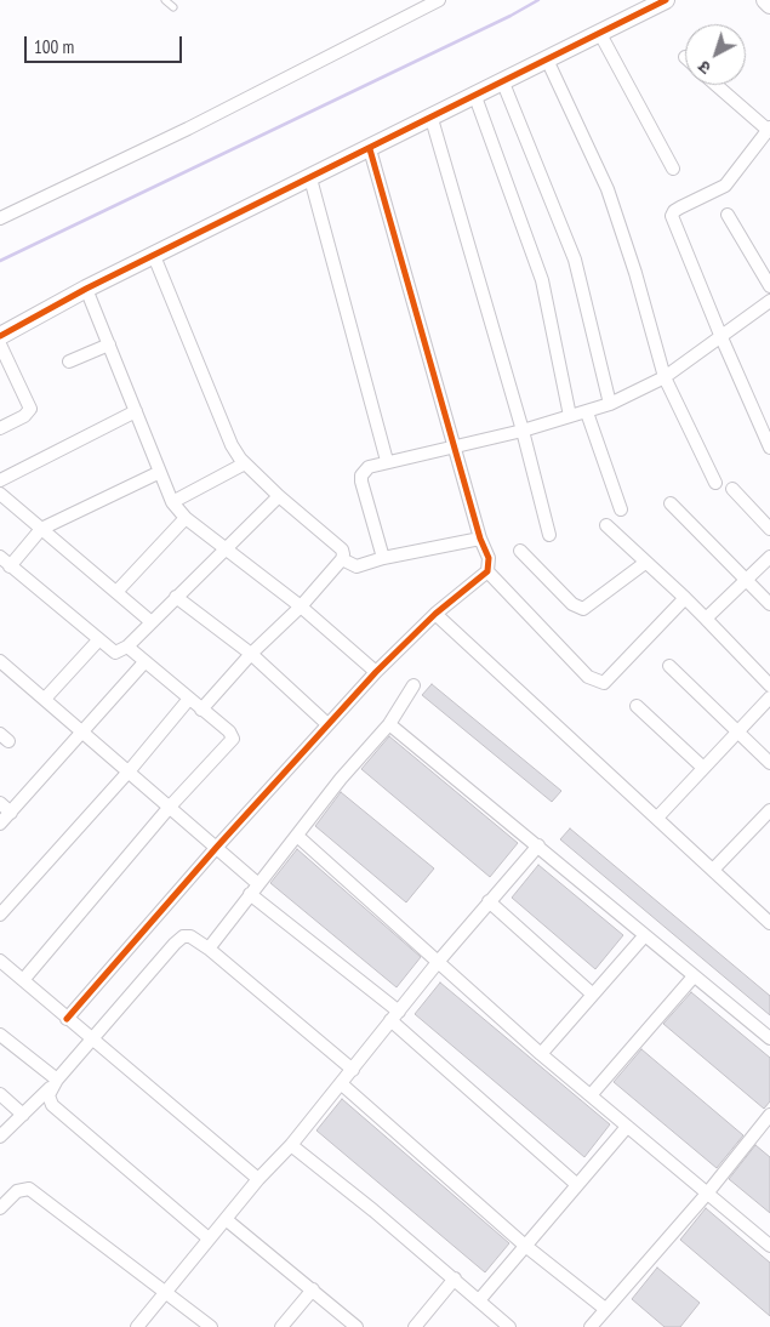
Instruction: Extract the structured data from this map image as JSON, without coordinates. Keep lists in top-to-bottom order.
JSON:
{
  "scale_bar": "100 m",
  "north": "bottom left"
}
